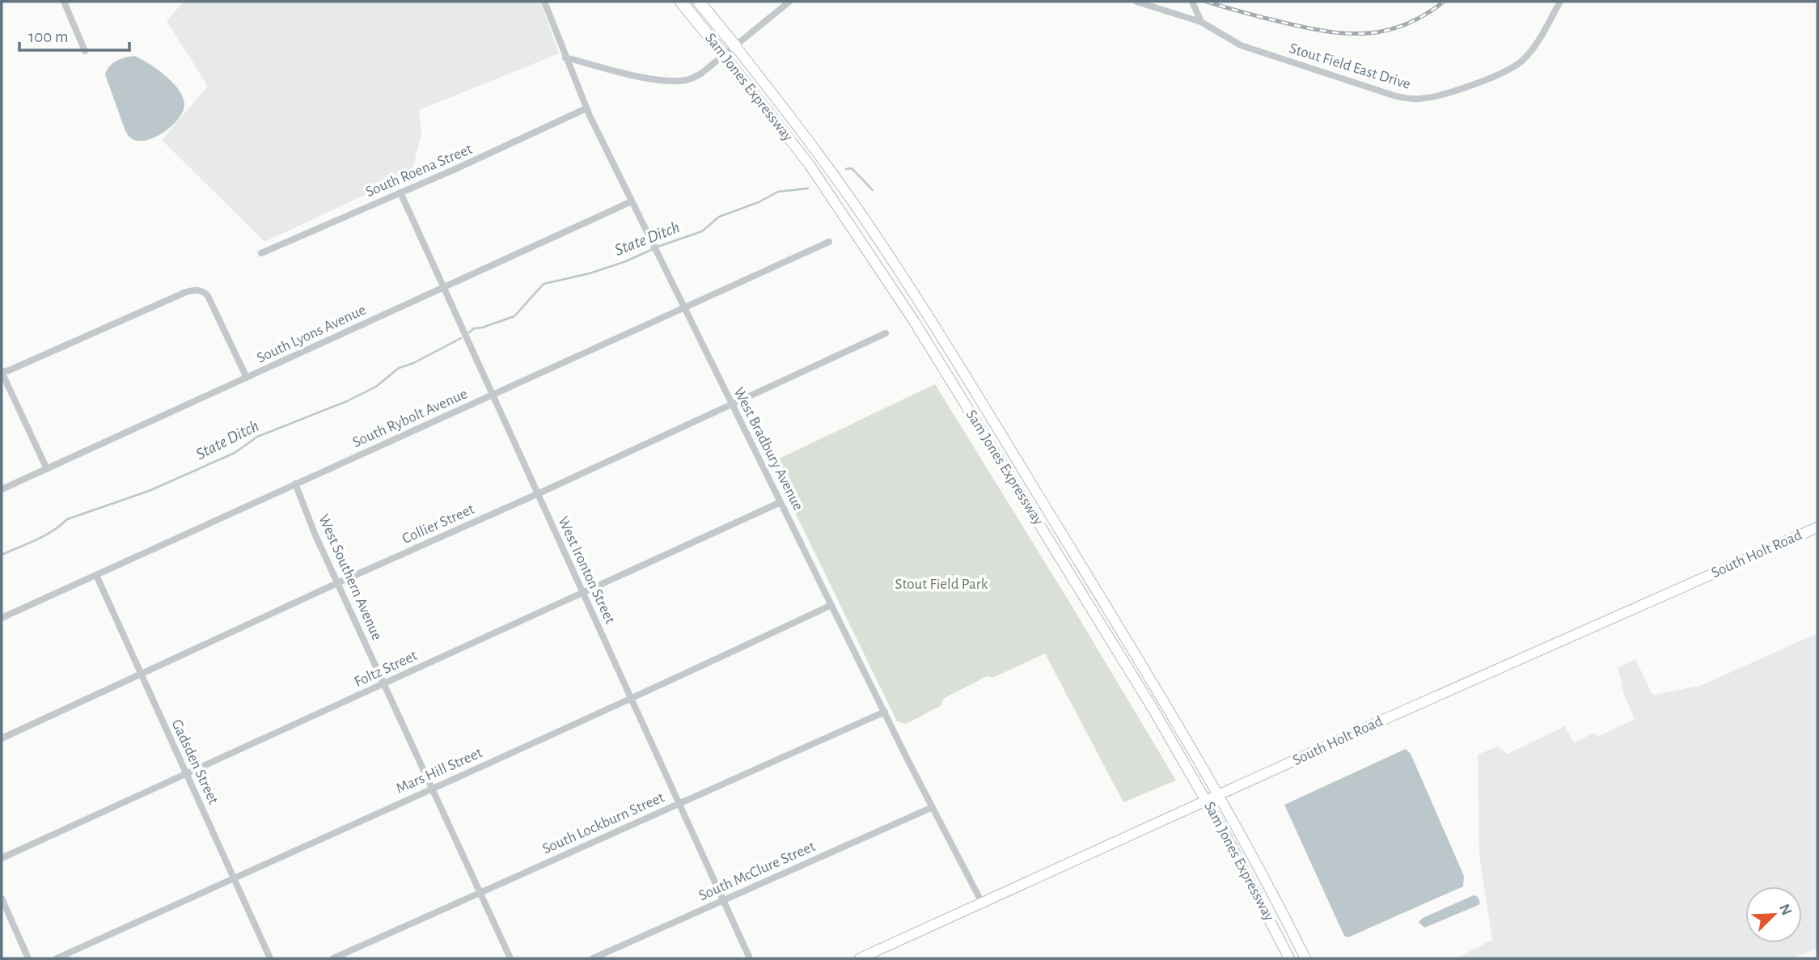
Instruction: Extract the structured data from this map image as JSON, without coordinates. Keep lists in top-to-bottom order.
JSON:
{
  "streets": {
    "highway": ["Sam Jones Expressway"],
    "main road": ["South Holt Road"],
    "street": [
      "Stout Field East Drive",
      "South Roena Street",
      "South Lyons Avenue",
      "South Rybolt Avenue",
      "West Bradbury Avenue",
      "Collier Street",
      "West Ironton Street",
      "West Southern Avenue",
      "Foltz Street",
      "Gadsden Street",
      "Mars Hill Street",
      "South Lockburn Street",
      "South McClure Street"
    ]
  },
  "crossings": [
    ["Sam Jones Expressway", "South Holt Road"],
    ["South Roena Street", "West Bradbury Avenue"],
    ["South Roena Street", "West Ironton Street"],
    ["South Lyons Avenue", "West Bradbury Avenue"],
    ["South Lyons Avenue", "West Ironton Street"],
    ["South Rybolt Avenue", "West Bradbury Avenue"],
    ["South Rybolt Avenue", "West Ironton Street"],
    ["South Rybolt Avenue", "West Southern Avenue"],
    ["South Rybolt Avenue", "Gadsden Street"],
    ["West Bradbury Avenue", "Collier Street"],
    ["West Bradbury Avenue", "South Holt Road"],
    ["West Bradbury Avenue", "Foltz Street"],
    ["West Bradbury Avenue", "Mars Hill Street"],
    ["West Bradbury Avenue", "South Lockburn Street"],
    ["West Bradbury Avenue", "South McClure Street"],
    ["Collier Street", "West Ironton Street"],
    ["Collier Street", "West Southern Avenue"],
    ["Collier Street", "Gadsden Street"],
    ["West Ironton Street", "Foltz Street"],
    ["West Ironton Street", "Mars Hill Street"],
    ["West Ironton Street", "South Lockburn Street"],
    ["West Ironton Street", "South McClure Street"],
    ["West Southern Avenue", "Foltz Street"],
    ["West Southern Avenue", "Mars Hill Street"],
    ["West Southern Avenue", "South Lockburn Street"],
    ["Foltz Street", "Gadsden Street"],
    ["Gadsden Street", "Mars Hill Street"]
  ],
  "water": ["State Ditch"],
  "parks": ["Stout Field Park"],
  "scale_bar": "100 m",
  "north": "top right"
}
